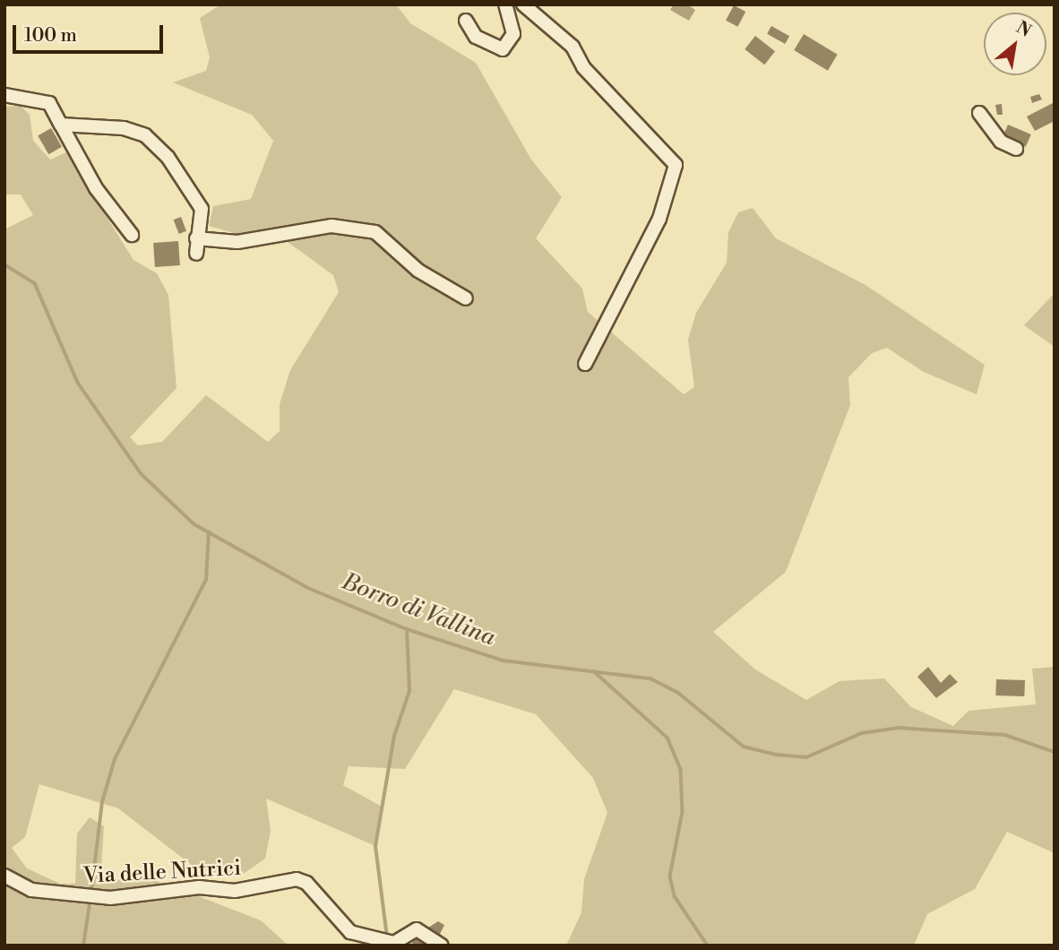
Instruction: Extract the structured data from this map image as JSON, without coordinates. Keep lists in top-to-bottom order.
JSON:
{
  "streets": {
    "street": ["Via delle Nutrici"]
  },
  "water": ["Borro di Vallina"],
  "scale_bar": "100 m",
  "north": "top right"
}
